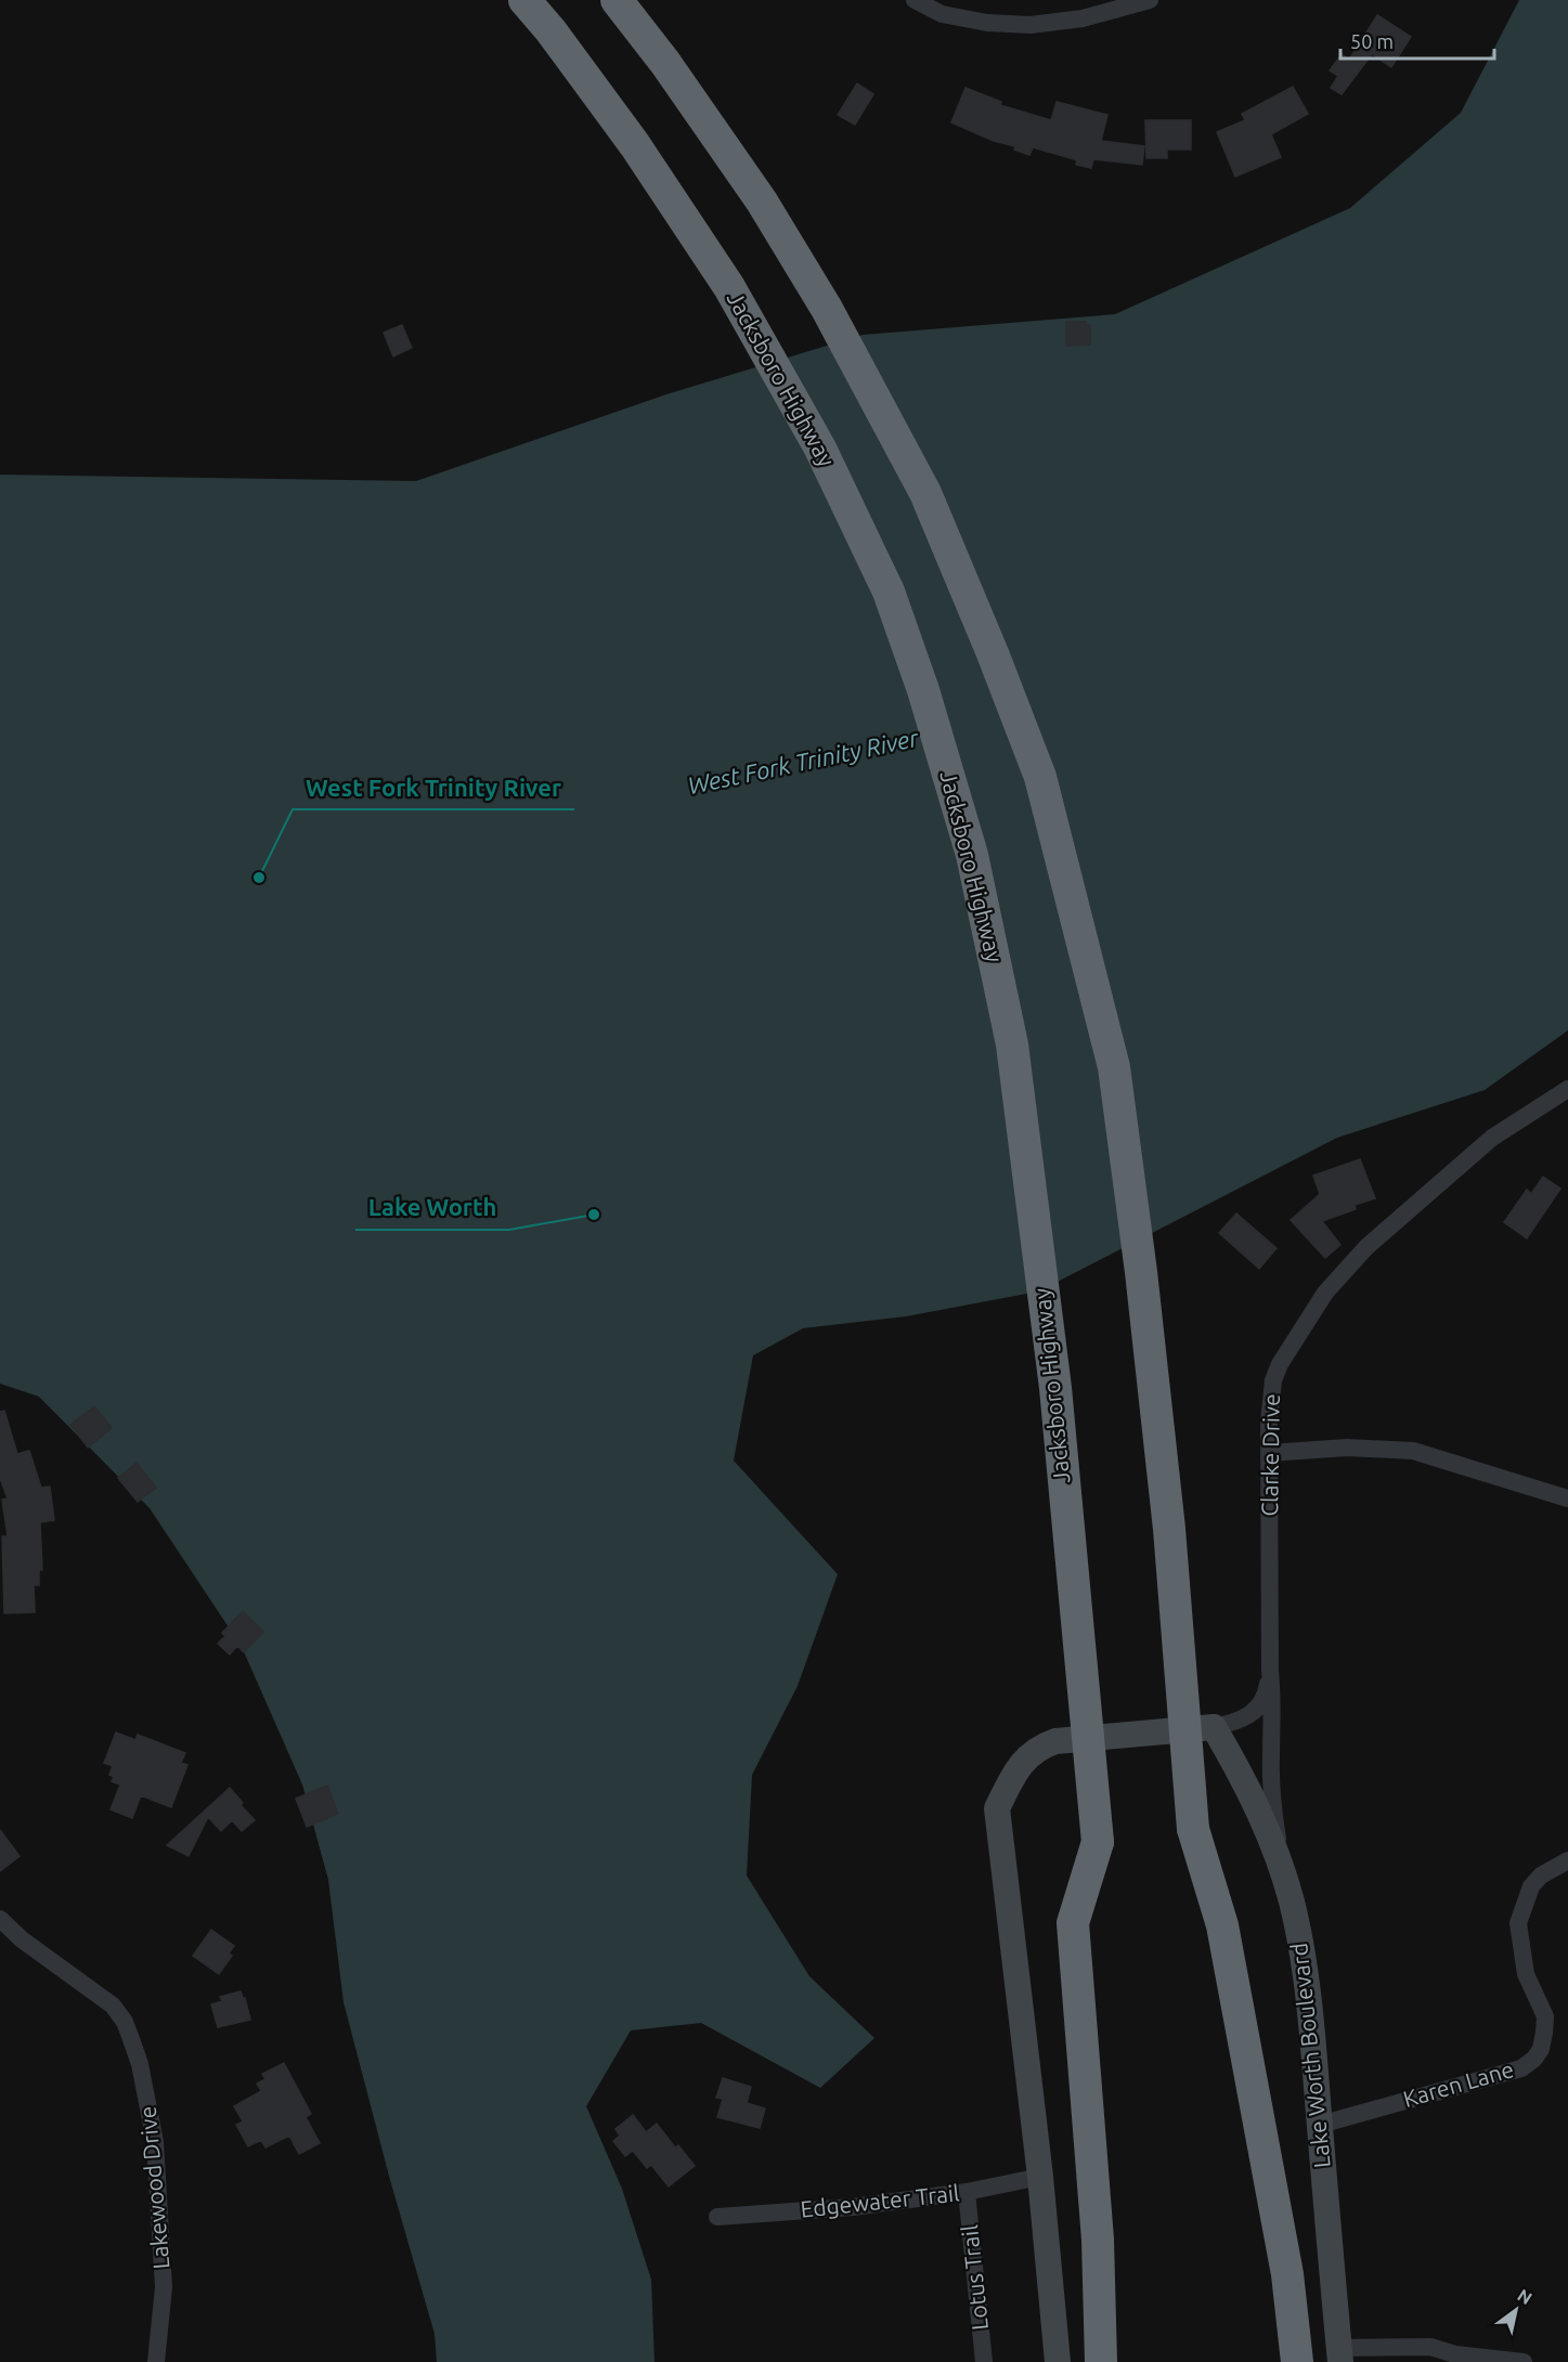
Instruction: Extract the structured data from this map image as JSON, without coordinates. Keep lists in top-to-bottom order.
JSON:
{
  "streets": {
    "highway": ["Jacksboro Highway"],
    "main road": ["Lake Worth Boulevard"],
    "street": [
      "Clarke Drive",
      "Karen Lane",
      "Lakewood Drive",
      "Edgewater Trail",
      "Lotus Trail"
    ]
  },
  "crossings": [
    ["Clarke Drive", "Lake Worth Boulevard"],
    ["Lake Worth Boulevard", "Karen Lane"],
    ["Edgewater Trail", "Lotus Trail"]
  ],
  "water": ["West Fork Trinity River"],
  "places": ["West Fork Trinity River", "Lake Worth"],
  "scale_bar": "50 m",
  "north": "top right"
}
